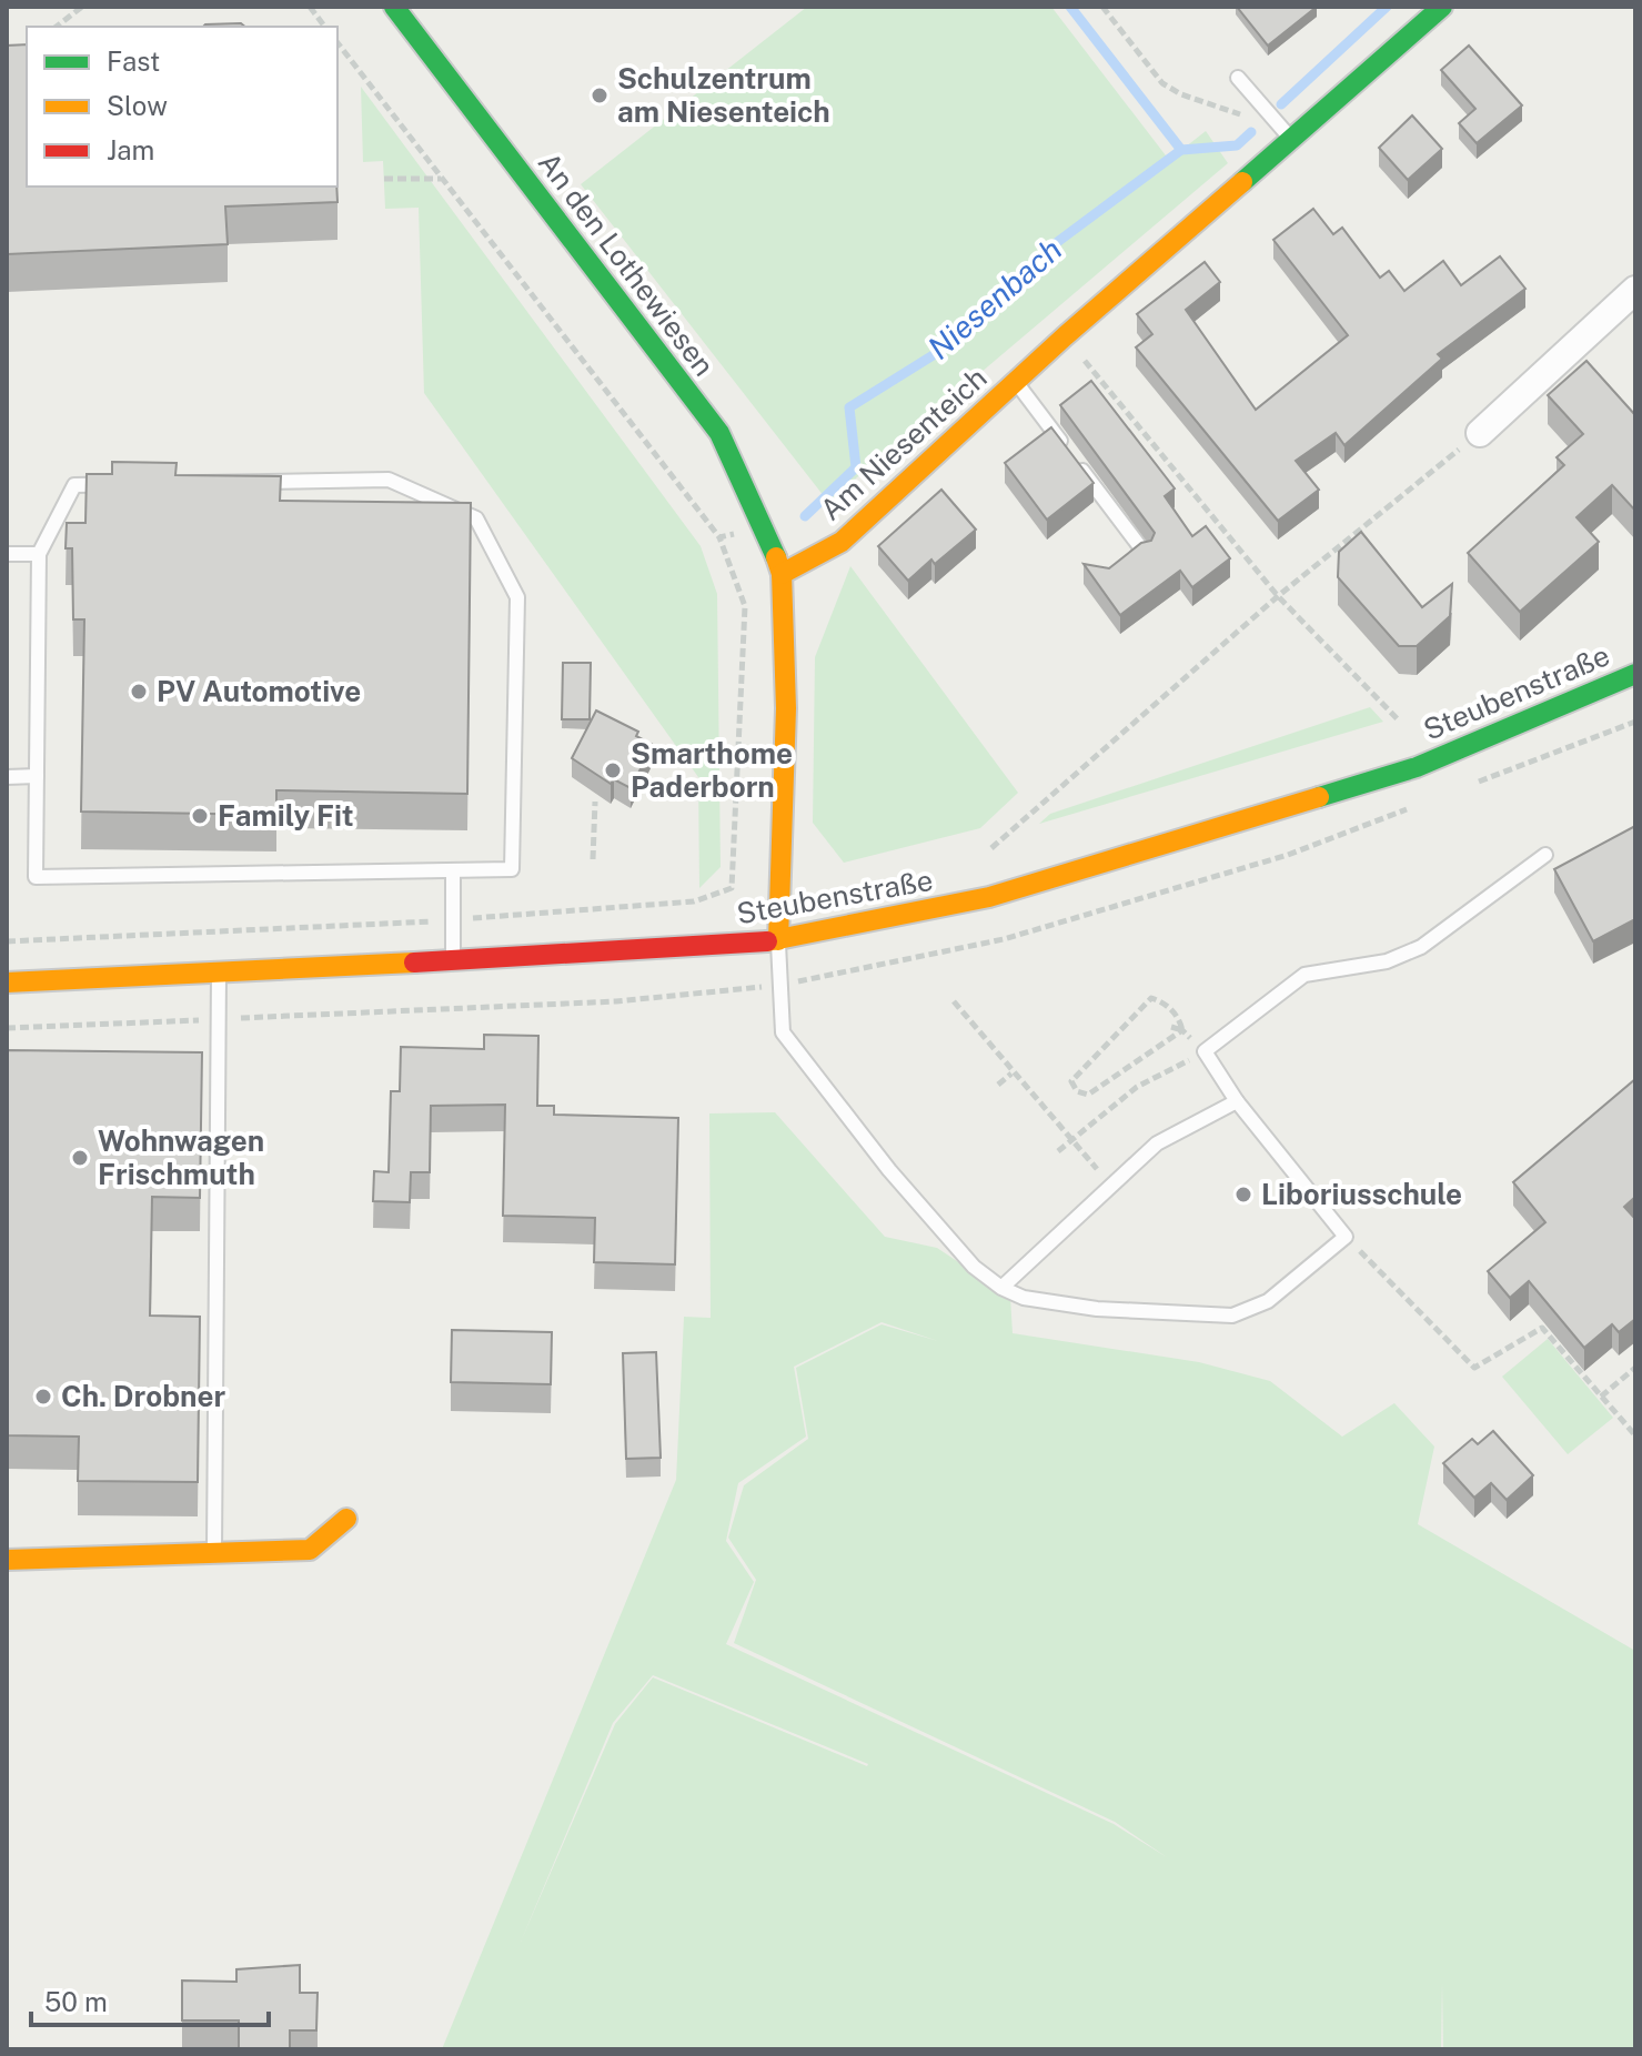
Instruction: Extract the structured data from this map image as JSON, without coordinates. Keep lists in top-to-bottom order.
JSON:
{
  "streets": {
    "street": ["An den Lothewiesen", "Am Niesenteich", "Steubenstraße"]
  },
  "crossings": [
    ["An den Lothewiesen", "Am Niesenteich"]
  ],
  "water": ["Niesenbach"],
  "places": [
    "Schulzentrum am Niesenteich",
    "PV Automotive",
    "Smarthome Paderborn",
    "Family Fit",
    "Wohnwagen Frischmuth",
    "Liboriusschule",
    "Ch. Drobner"
  ],
  "legend": ["Fast", "Slow", "Jam"],
  "scale_bar": "50 m"
}
